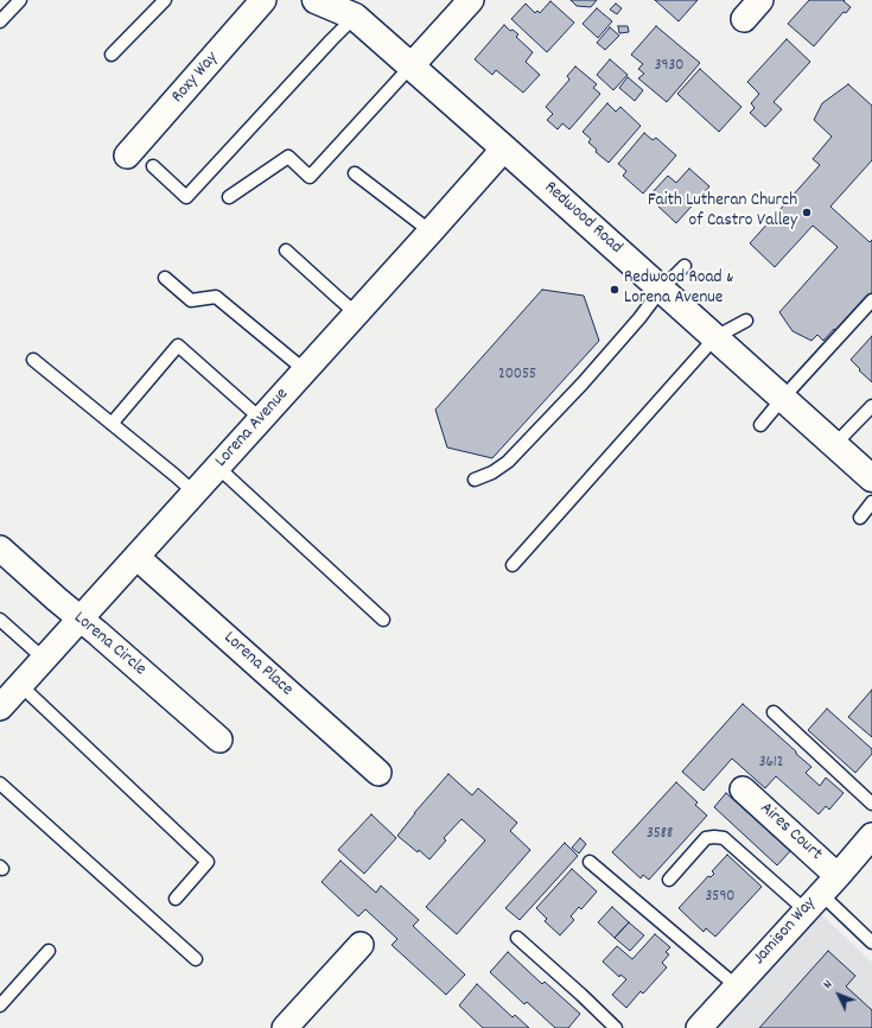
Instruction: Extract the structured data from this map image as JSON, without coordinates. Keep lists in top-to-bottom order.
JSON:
{
  "streets": {
    "main road": ["Redwood Road"],
    "street": [
      "Roxy Way",
      "Lorena Avenue",
      "Lorena Circle",
      "Lorena Place",
      "Aires Court",
      "Jamison Way"
    ]
  },
  "crossings": [
    ["Redwood Road", "Lorena Avenue"],
    ["Lorena Avenue", "Lorena Circle"],
    ["Lorena Avenue", "Lorena Place"],
    ["Aires Court", "Jamison Way"]
  ],
  "places": ["Faith Lutheran Church of Castro Valley", "Redwood Road & Lorena Avenue"],
  "house_numbers": [
    "3930",
    "20055",
    "3612",
    "3588",
    "3590"
  ],
  "north": "top left"
}
